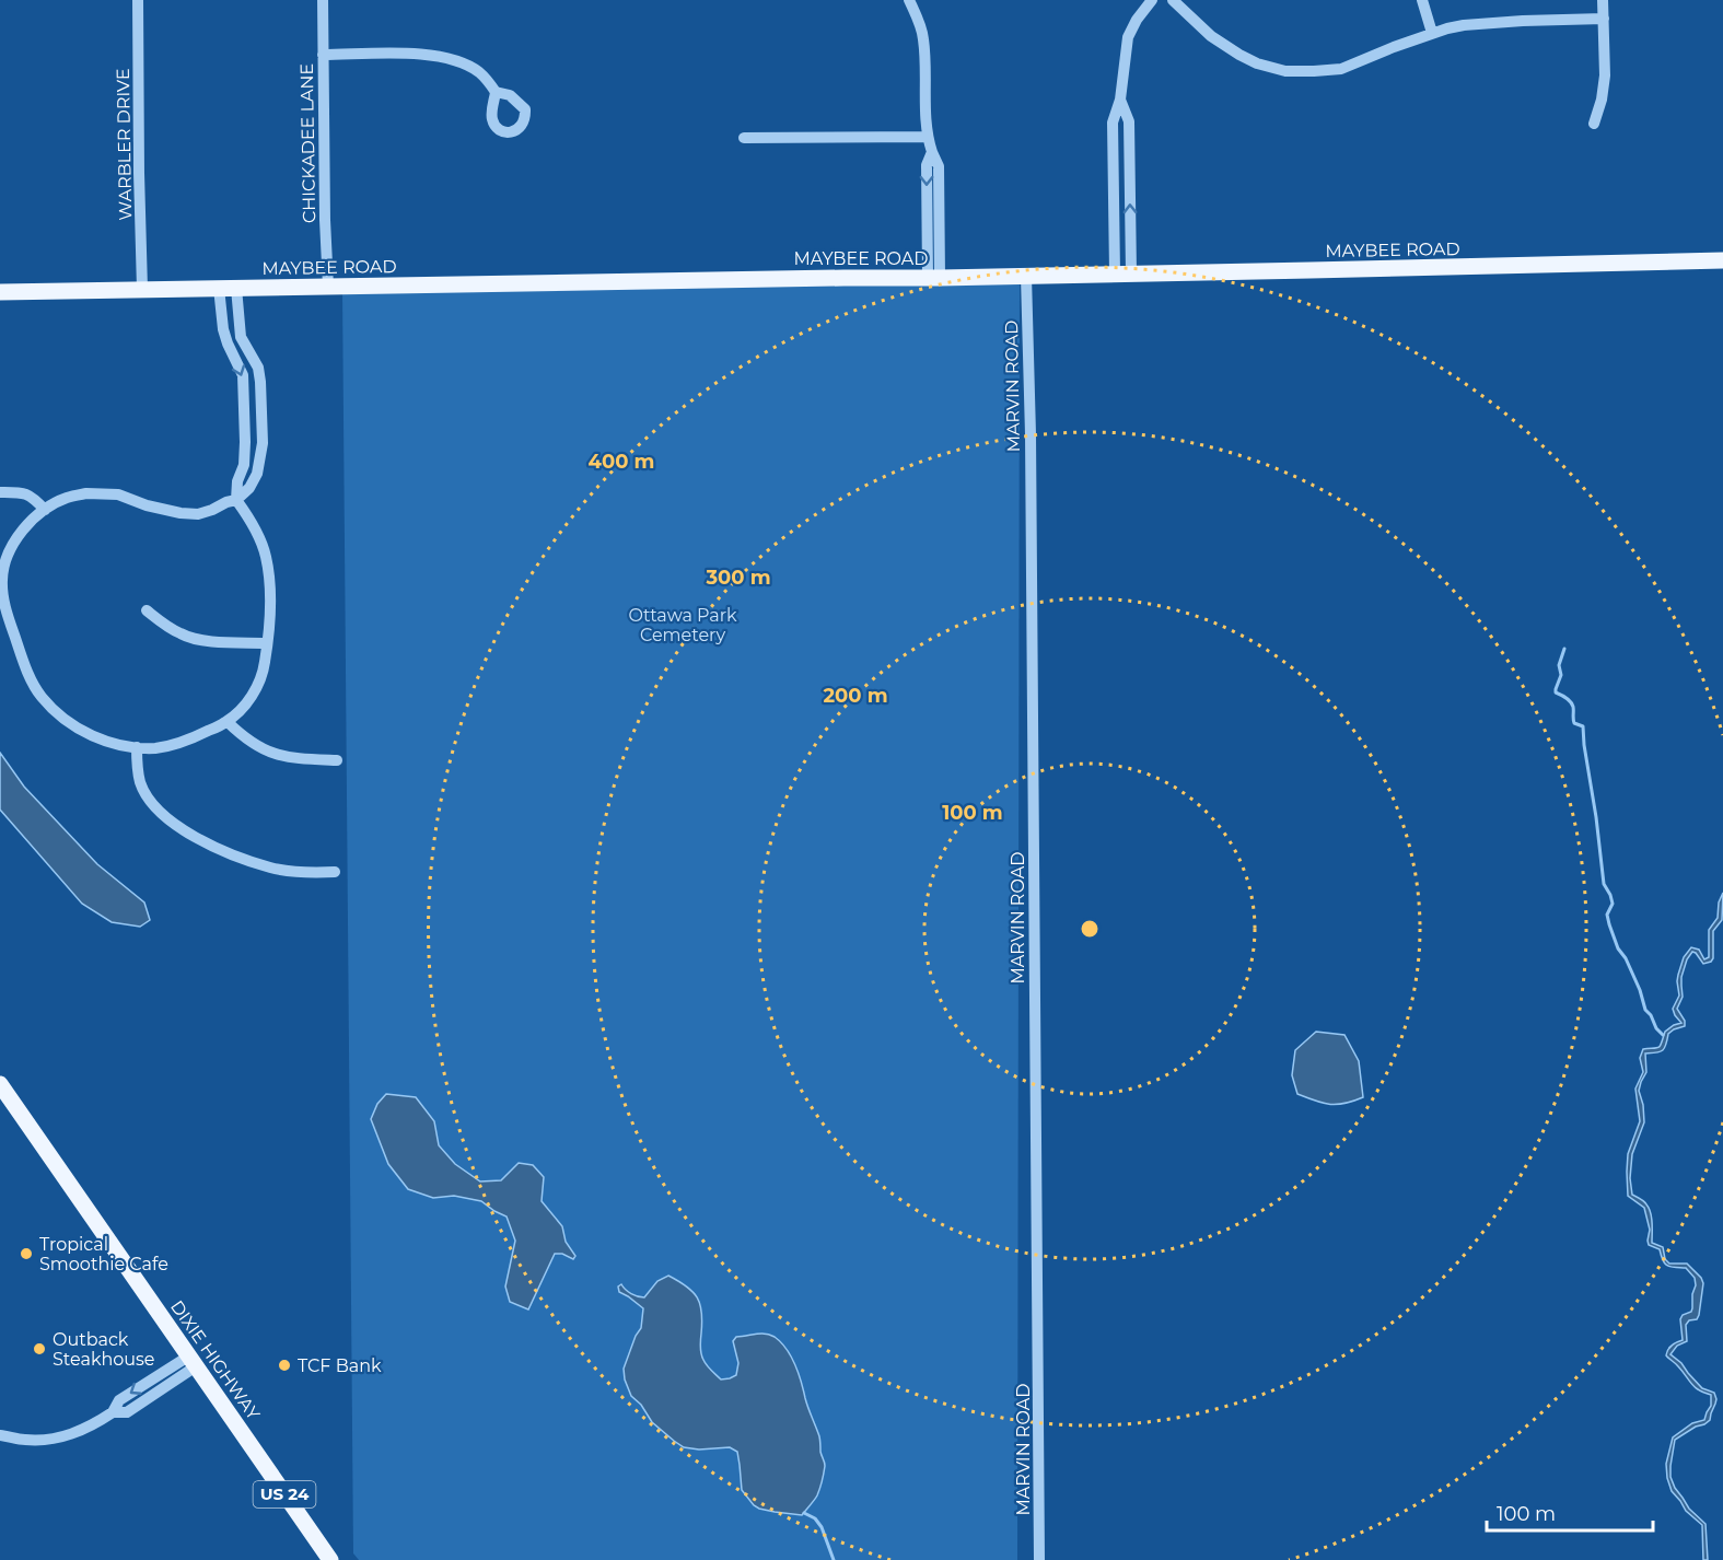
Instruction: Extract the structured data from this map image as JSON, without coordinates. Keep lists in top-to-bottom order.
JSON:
{
  "streets": {
    "main road": ["MAYBEE ROAD", "DIXIE HIGHWAY", "US 24"],
    "street": ["CHICKADEE LANE", "WARBLER DRIVE", "MARVIN ROAD"]
  },
  "crossings": [
    ["CHICKADEE LANE", "MAYBEE ROAD"],
    ["WARBLER DRIVE", "MAYBEE ROAD"],
    ["MAYBEE ROAD", "MARVIN ROAD"]
  ],
  "parks": ["Ottawa Park Cemetery"],
  "places": ["Tropical Smoothie Cafe", "Outback Steakhouse", "TCF Bank"],
  "scale_bar": "100 m",
  "rings": [
    "400 m",
    "300 m",
    "200 m",
    "100 m"
  ]
}
